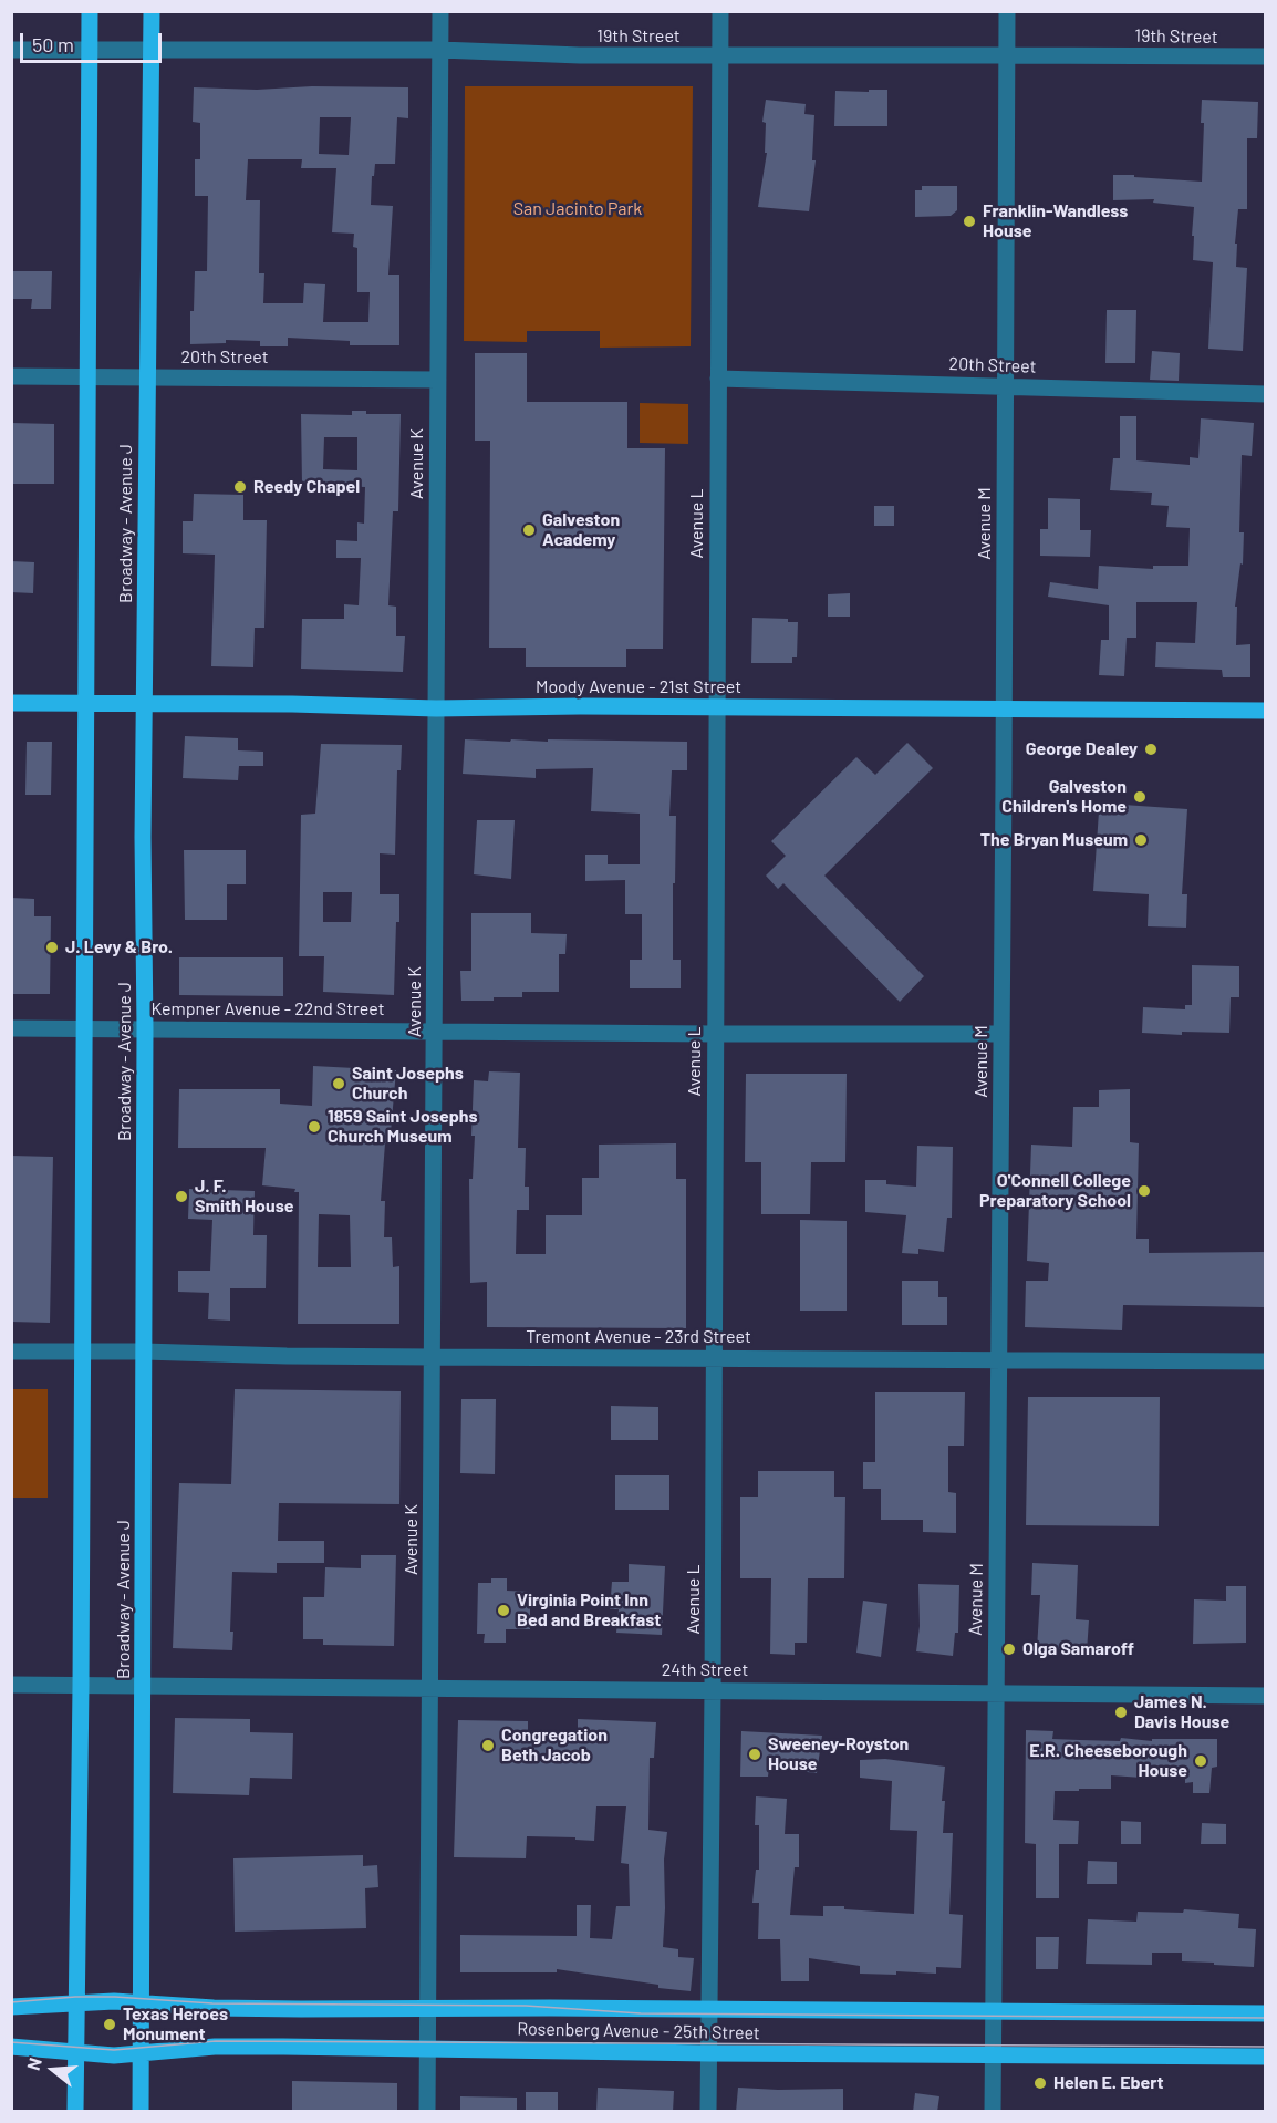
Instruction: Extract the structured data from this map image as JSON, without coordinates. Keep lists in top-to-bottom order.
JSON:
{
  "streets": {
    "main road": ["Broadway - Avenue J", "Moody Avenue - 21st Street", "Rosenberg Avenue - 25th Street"],
    "street": [
      "19th Street",
      "20th Street",
      "Avenue K",
      "Avenue L",
      "Avenue M",
      "Kempner Avenue - 22nd Street",
      "Tremont Avenue - 23rd Street",
      "24th Street"
    ]
  },
  "crossings": [
    ["19th Street", "Avenue K"],
    ["19th Street", "Broadway - Avenue J"],
    ["19th Street", "Avenue L"],
    ["19th Street", "Avenue M"],
    ["20th Street", "Avenue K"],
    ["20th Street", "Broadway - Avenue J"],
    ["20th Street", "Avenue L"],
    ["20th Street", "Avenue M"],
    ["Avenue K", "Moody Avenue - 21st Street"],
    ["Avenue K", "Kempner Avenue - 22nd Street"],
    ["Avenue K", "Tremont Avenue - 23rd Street"],
    ["Avenue K", "24th Street"],
    ["Avenue K", "Rosenberg Avenue - 25th Street"],
    ["Broadway - Avenue J", "Moody Avenue - 21st Street"],
    ["Broadway - Avenue J", "Kempner Avenue - 22nd Street"],
    ["Broadway - Avenue J", "Tremont Avenue - 23rd Street"],
    ["Broadway - Avenue J", "24th Street"],
    ["Broadway - Avenue J", "Rosenberg Avenue - 25th Street"],
    ["Avenue L", "Moody Avenue - 21st Street"],
    ["Avenue L", "Kempner Avenue - 22nd Street"],
    ["Avenue L", "Tremont Avenue - 23rd Street"],
    ["Avenue L", "24th Street"],
    ["Avenue L", "Rosenberg Avenue - 25th Street"],
    ["Avenue M", "Moody Avenue - 21st Street"],
    ["Avenue M", "Kempner Avenue - 22nd Street"],
    ["Avenue M", "Tremont Avenue - 23rd Street"],
    ["Avenue M", "24th Street"],
    ["Avenue M", "Rosenberg Avenue - 25th Street"]
  ],
  "parks": ["San Jacinto Park"],
  "places": [
    "Franklin-Wandless House",
    "Reedy Chapel",
    "Galveston Academy",
    "George Dealey",
    "Galveston Children's Home",
    "The Bryan Museum",
    "J. Levy & Bro.",
    "Saint Josephs Church",
    "1859 Saint Josephs Church Museum",
    "O'Connell College Preparatory School",
    "J. F. Smith House",
    "Virginia Point Inn Bed and Breakfast",
    "Olga Samaroff",
    "James N. Davis House",
    "Congregation Beth Jacob",
    "Sweeney-Royston House",
    "E.R. Cheeseborough House",
    "Texas Heroes Monument",
    "Helen E. Ebert"
  ],
  "scale_bar": "50 m",
  "north": "left"
}
